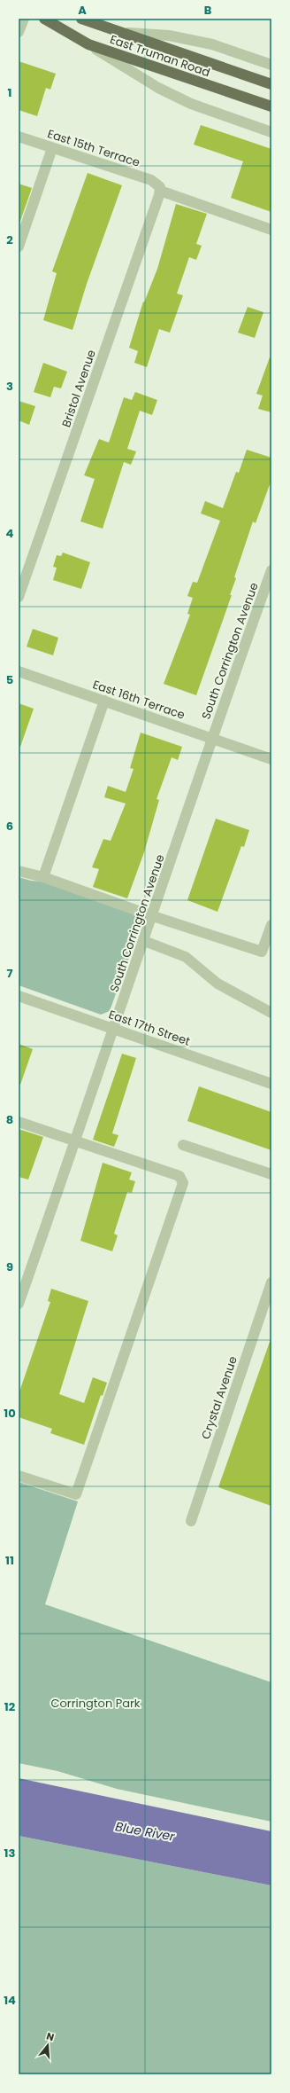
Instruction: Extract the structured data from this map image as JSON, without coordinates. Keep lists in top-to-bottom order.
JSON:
{
  "streets": {
    "main road": ["East Truman Road"],
    "street": [
      "East 15th Terrace",
      "Bristol Avenue",
      "South Corrington Avenue",
      "East 16th Terrace",
      "East 17th Street",
      "Crystal Avenue"
    ]
  },
  "crossings": [
    ["East 15th Terrace", "Bristol Avenue"],
    ["South Corrington Avenue", "East 16th Terrace"],
    ["South Corrington Avenue", "East 17th Street"]
  ],
  "water": ["Blue River"],
  "parks": ["Corrington Park"],
  "north": "top",
  "grid": {
    "columns": ["A", "B"],
    "rows": [
      "1",
      "2",
      "3",
      "4",
      "5",
      "6",
      "7",
      "8",
      "9",
      "10",
      "11",
      "12",
      "13",
      "14"
    ]
  }
}
